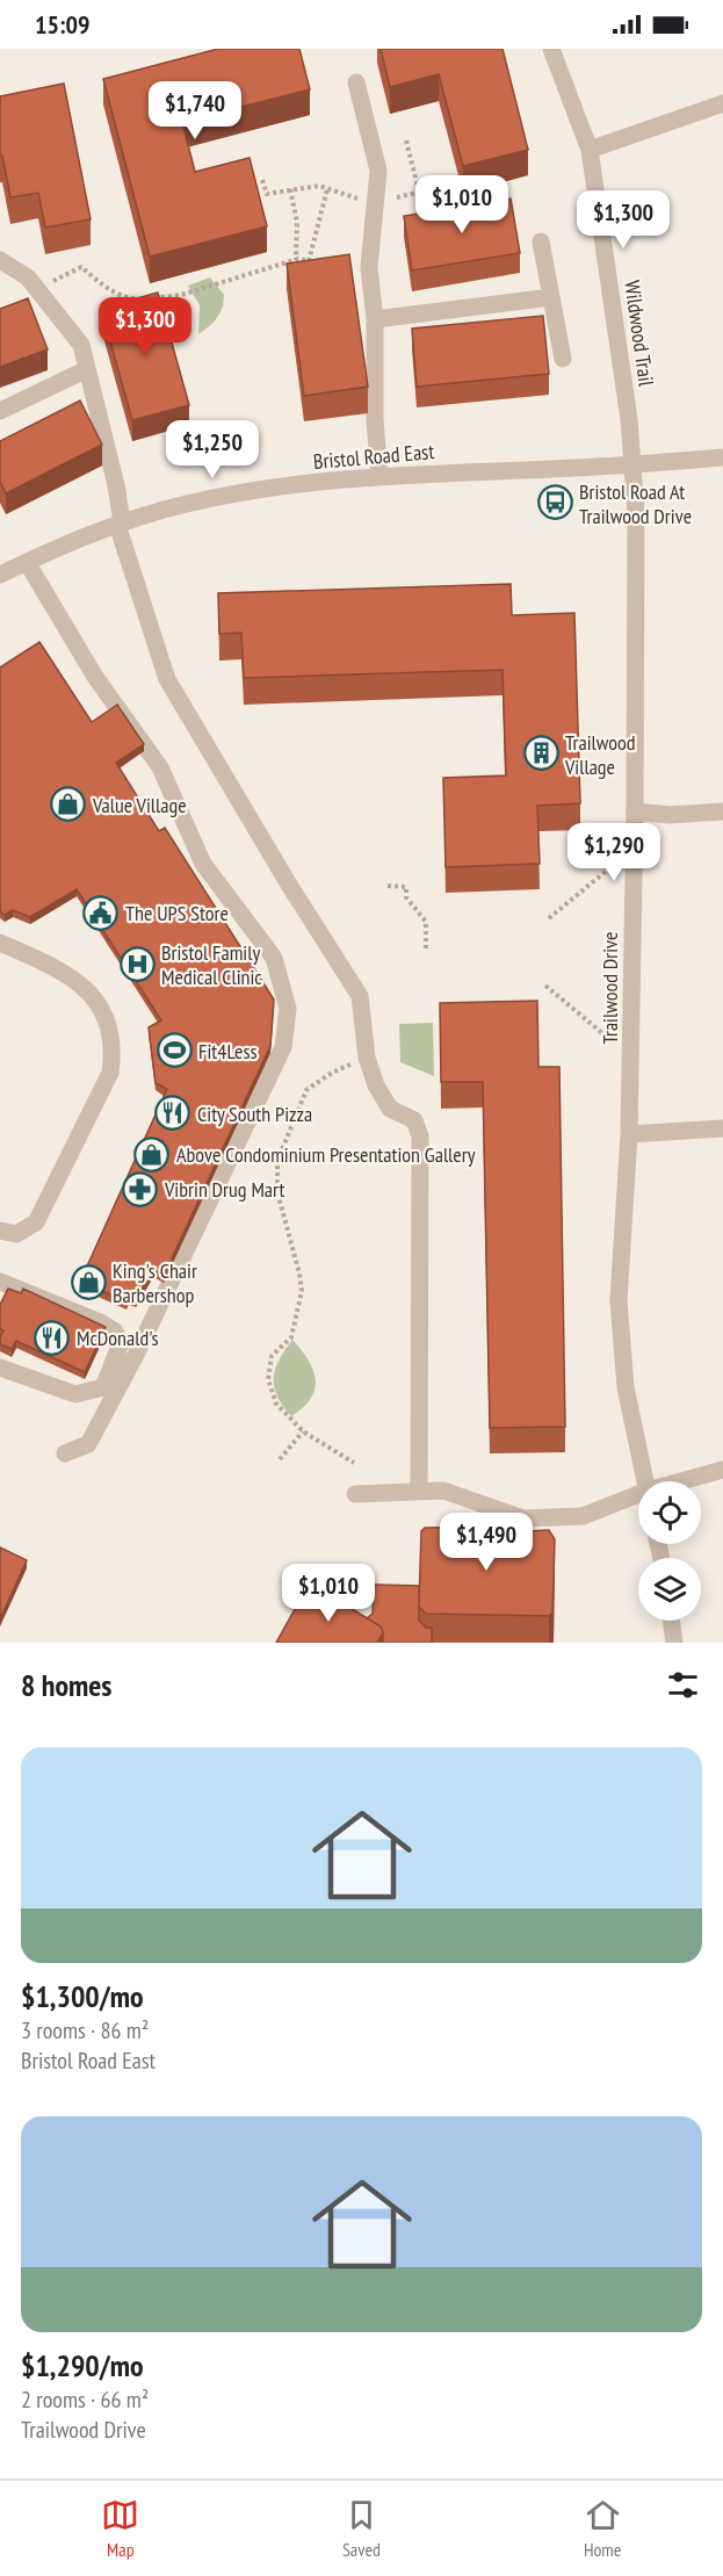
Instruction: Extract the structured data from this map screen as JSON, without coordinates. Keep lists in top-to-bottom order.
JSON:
{
  "streets": {
    "street": ["Wildwood Trail", "Bristol Road East", "Trailwood Drive"]
  },
  "crossings": [
    ["Wildwood Trail", "Bristol Road East"],
    ["Wildwood Trail", "Trailwood Drive"],
    ["Bristol Road East", "Trailwood Drive"]
  ],
  "places": {
    "bus stop": ["Bristol Road At Trailwood Drive"],
    "building": ["Trailwood Village"],
    "shop": ["Value Village", "Above Condominium Presentation Gallery", "King's Chair Barbershop"],
    "public building": ["The UPS Store"],
    "hospital": ["Bristol Family Medical Clinic"],
    "sports": ["Fit4Less"],
    "restaurant": ["City South Pizza", "McDonald's"],
    "pharmacy": ["Vibrin Drug Mart"]
  },
  "page": {
    "status": "15:09",
    "price": [
      "$1,740",
      "$1,010",
      "$1,300",
      "$1,300",
      "$1,250",
      "$1,290",
      "$1,490",
      "$1,010"
    ],
    "heading": "8 homes",
    "list": [
      {
        "name": "$1,300/mo",
        "note": "3 rooms · 86 m² · Bristol Road East"
      },
      {
        "name": "$1,290/mo",
        "note": "2 rooms · 66 m² · Trailwood Drive"
      }
    ],
    "tabs": ["Map", "Saved", "Home"]
  }
}
